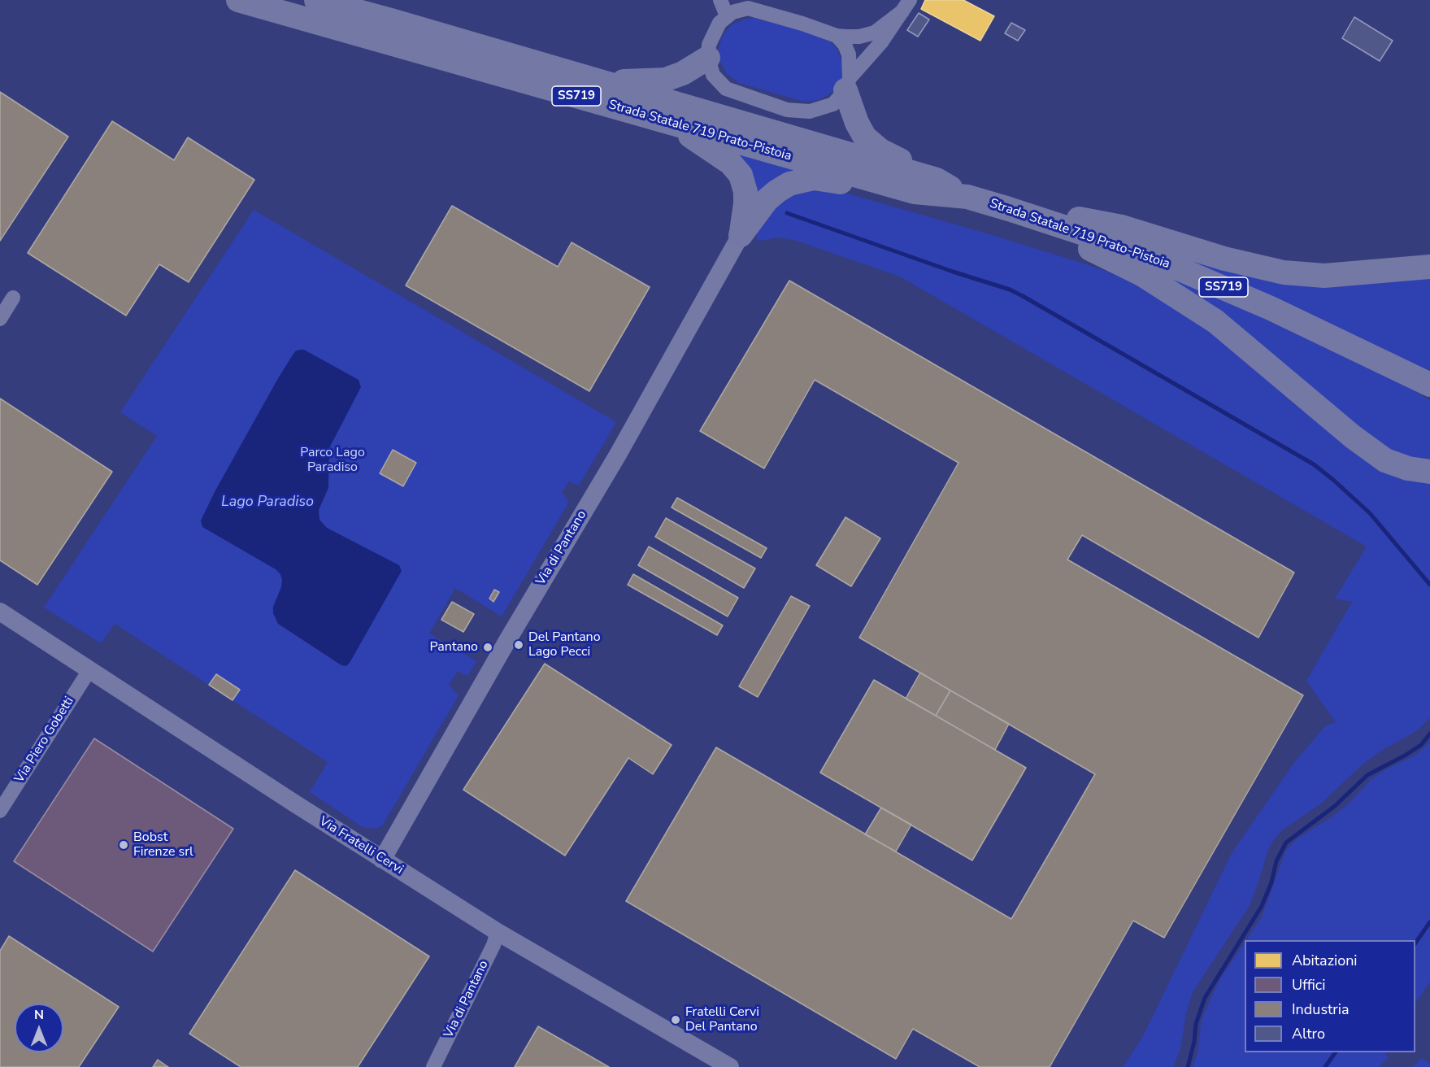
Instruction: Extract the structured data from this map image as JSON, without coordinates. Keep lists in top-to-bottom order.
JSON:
{
  "streets": {
    "highway": ["SS719", "Strada Statale 719 Prato-Pistoia"],
    "street": ["Via di Pantano", "Via Piero Gobetti", "Via Fratelli Cervi"]
  },
  "crossings": [
    ["Via di Pantano", "Via Fratelli Cervi"],
    ["Via Piero Gobetti", "Via Fratelli Cervi"]
  ],
  "water": ["Lago Paradiso"],
  "parks": ["Parco Lago Paradiso"],
  "places": [
    "Del Pantano Lago Pecci",
    "Pantano",
    "Bobst Firenze srl",
    "Fratelli Cervi Del Pantano"
  ],
  "legend": [
    "Abitazioni",
    "Uffici",
    "Industria",
    "Altro"
  ],
  "north": "top"
}
